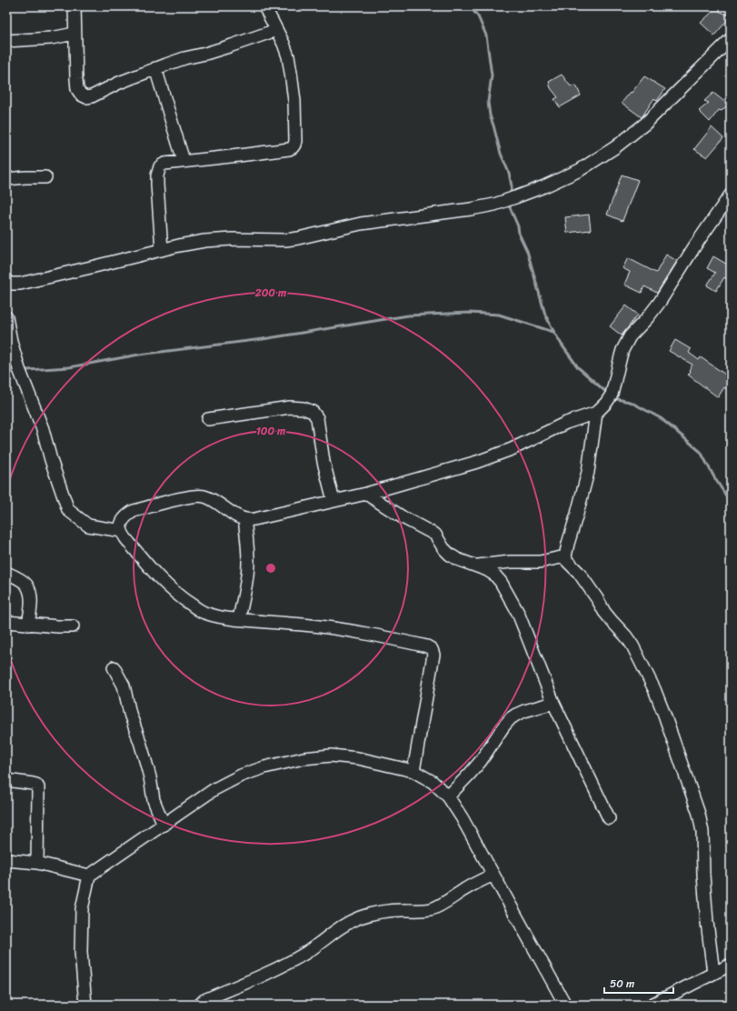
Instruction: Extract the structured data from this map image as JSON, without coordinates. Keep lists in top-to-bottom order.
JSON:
{
  "scale_bar": "50 m",
  "rings": ["200 m", "100 m"]
}
